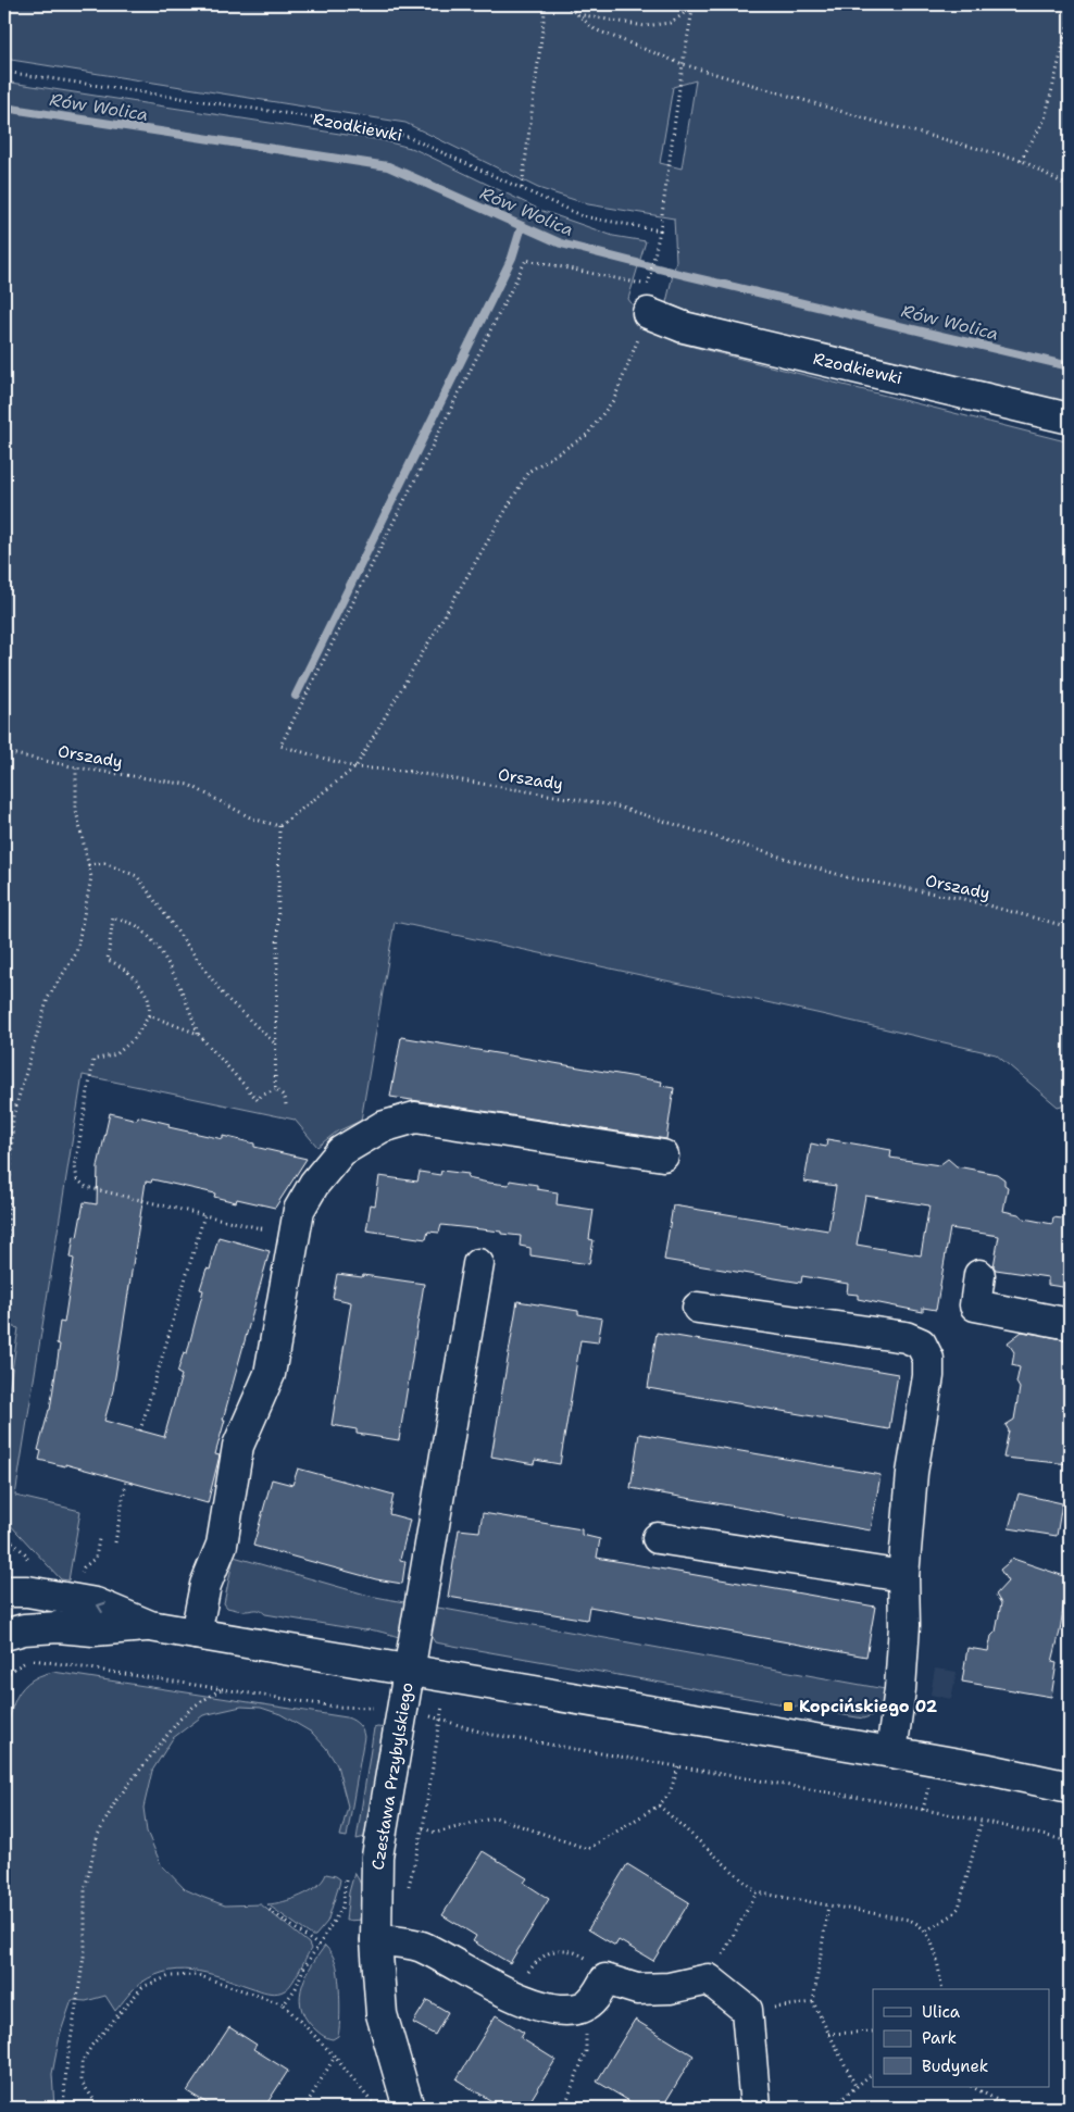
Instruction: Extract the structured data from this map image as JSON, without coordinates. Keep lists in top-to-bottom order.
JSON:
{
  "streets": {
    "street": ["Rzodkiewki", "Czesława Przybylskiego"],
    "path": ["Orszady"]
  },
  "crossings": [
    ["Rzodkiewki", "Orszady"]
  ],
  "water": ["Rów Wolica"],
  "places": {
    "transit": ["Kopcińskiego 02"]
  },
  "legend": ["Ulica", "Park", "Budynek"]
}
